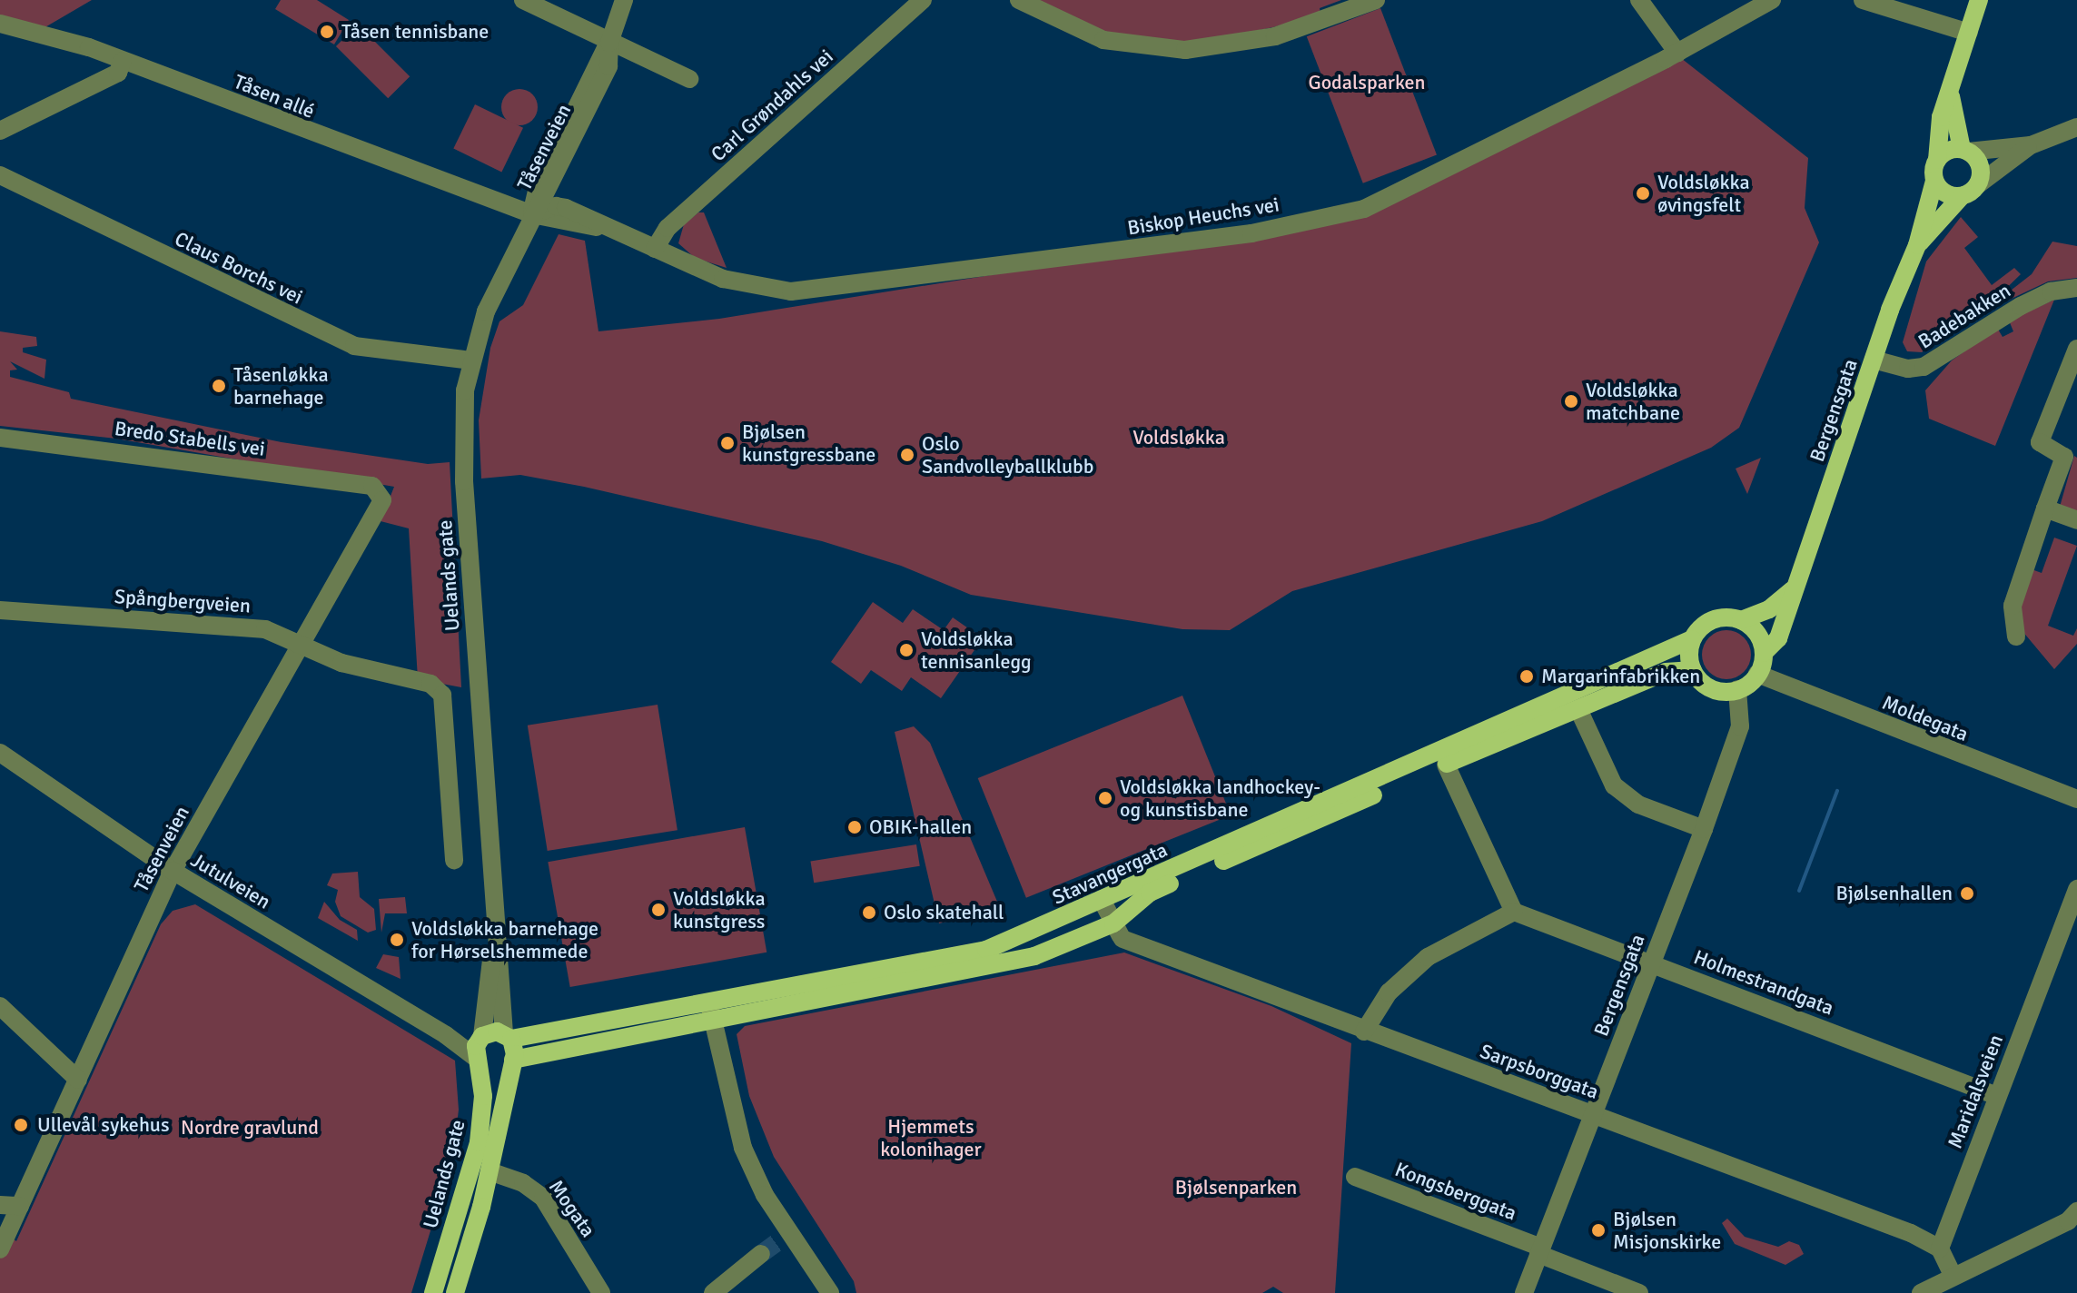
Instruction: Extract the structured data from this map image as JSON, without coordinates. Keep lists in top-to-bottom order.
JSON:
{
  "streets": {
    "main road": ["Bergensgata", "Uelands gate", "Stavangergata"],
    "street": [
      "Tåsen allé",
      "Carl Grøndahls vei",
      "Tåsenveien",
      "Biskop Heuchs vei",
      "Claus Borchs vei",
      "Badebakken",
      "Bredo Stabells vei",
      "Spångbergveien",
      "Moldegata",
      "Jutulveien",
      "Holmestrandgata",
      "Sarpsborggata",
      "Maridalsveien",
      "Kongsberggata",
      "Mogata"
    ]
  },
  "crossings": [
    ["Tåsen allé", "Tåsenveien"],
    ["Tåsen allé", "Biskop Heuchs vei"],
    ["Tåsen allé", "Uelands gate"],
    ["Carl Grøndahls vei", "Biskop Heuchs vei"],
    ["Tåsenveien", "Biskop Heuchs vei"],
    ["Tåsenveien", "Bredo Stabells vei"],
    ["Tåsenveien", "Uelands gate"],
    ["Tåsenveien", "Spångbergveien"],
    ["Tåsenveien", "Jutulveien"],
    ["Biskop Heuchs vei", "Uelands gate"],
    ["Claus Borchs vei", "Uelands gate"],
    ["Badebakken", "Bergensgata"],
    ["Bergensgata", "Moldegata"],
    ["Bergensgata", "Stavangergata"],
    ["Bergensgata", "Holmestrandgata"],
    ["Bergensgata", "Sarpsborggata"],
    ["Bergensgata", "Kongsberggata"],
    ["Uelands gate", "Stavangergata"],
    ["Uelands gate", "Jutulveien"],
    ["Uelands gate", "Mogata"],
    ["Moldegata", "Stavangergata"],
    ["Stavangergata", "Sarpsborggata"],
    ["Holmestrandgata", "Maridalsveien"],
    ["Sarpsborggata", "Maridalsveien"]
  ],
  "parks": [
    "Godalsparken",
    "Voldsløkka",
    "Hjemmets kolonihager",
    "Nordre gravlund",
    "Bjølsenparken"
  ],
  "places": [
    "Tåsen tennisbane",
    "Voldsløkka øvingsfelt",
    "Tåsenløkka barnehage",
    "Voldsløkka matchbane",
    "Bjølsen kunstgressbane",
    "Oslo Sandvolleyballklubb",
    "Voldsløkka tennisanlegg",
    "Margarinfabrikken",
    "Voldsløkka landhockey- og kunstisbane",
    "OBIK-hallen",
    "Bjølsenhallen",
    "Voldsløkka kunstgress",
    "Oslo skatehall",
    "Voldsløkka barnehage for Hørselshemmede",
    "Ullevål sykehus",
    "Bjølsen Misjonskirke"
  ]
}
